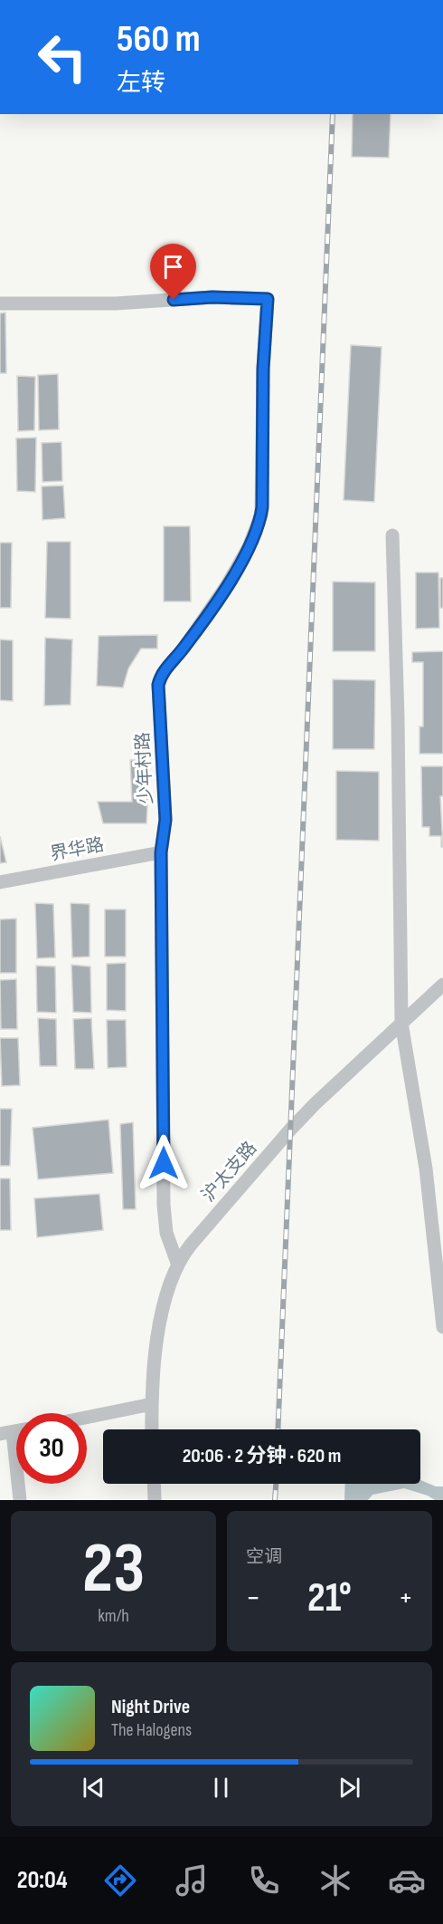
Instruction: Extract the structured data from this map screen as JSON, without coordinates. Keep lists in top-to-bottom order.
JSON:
{
  "streets": {
    "street": ["少年村路", "界华路", "沪太支路"]
  },
  "crossings": [
    ["少年村路", "界华路"],
    ["少年村路", "沪太支路"]
  ],
  "page": {
    "turn": ["560 m", "左转"],
    "limit": "30",
    "trip": "20:06 · 2 分钟 · 620 m",
    "tile": [
      ["23", "km/h"],
      "空调"
    ],
    "heat": ["−", "21°", "+"],
    "song": ["Night Drive", "The Halogens"],
    "tabs": "20:04"
  }
}
